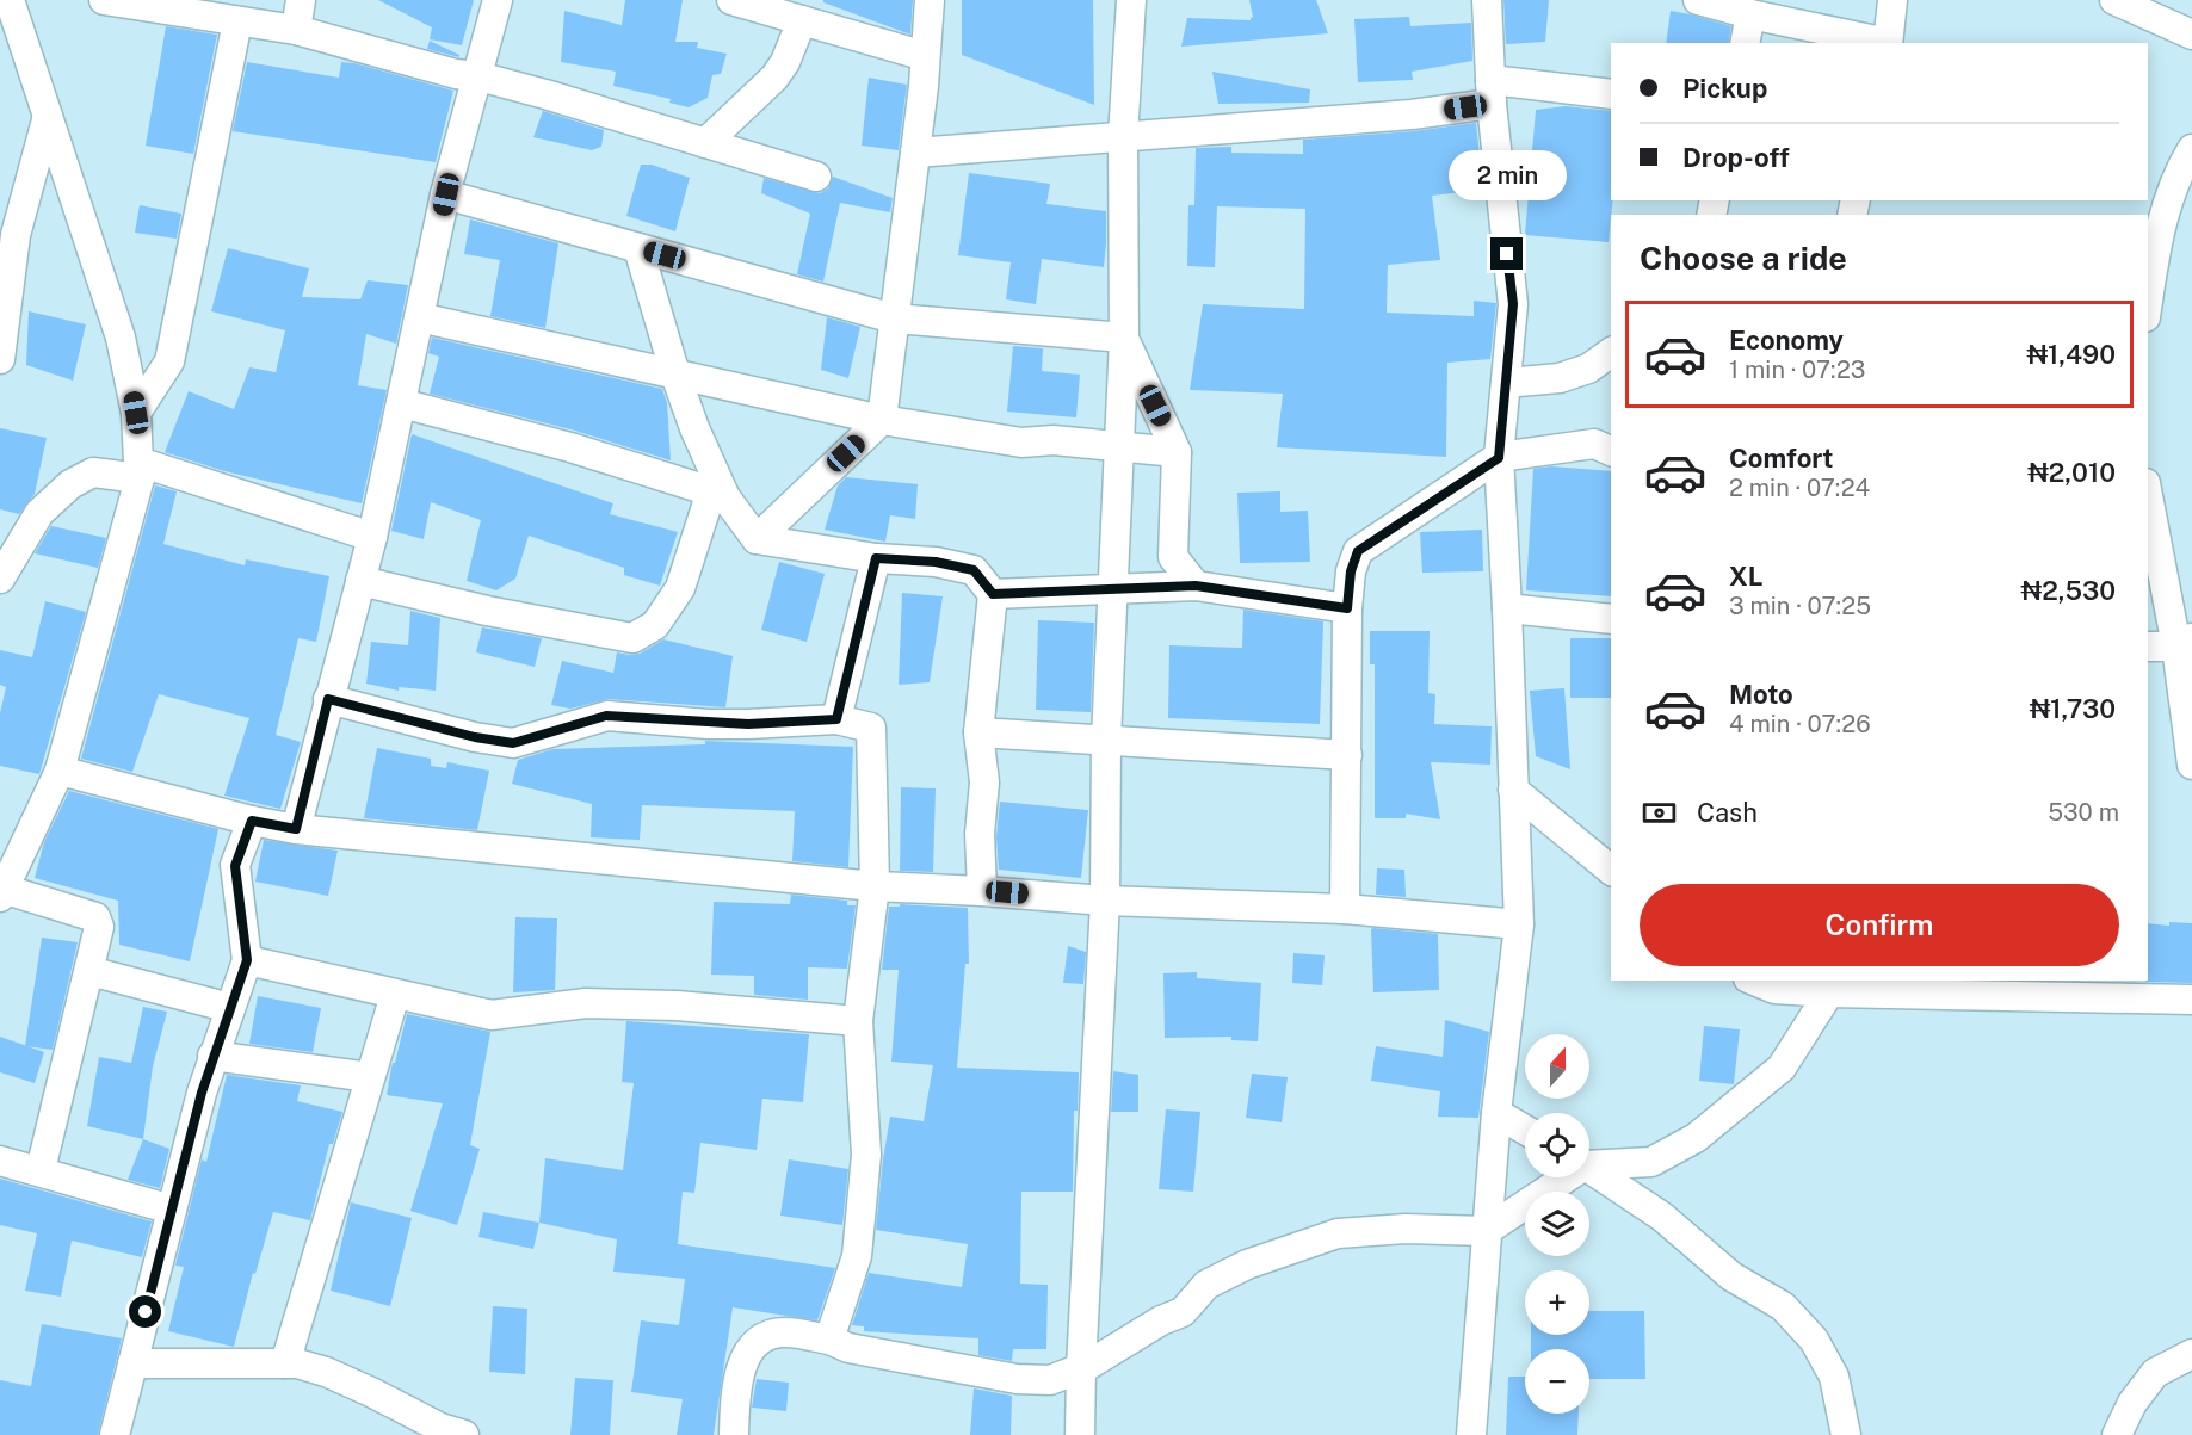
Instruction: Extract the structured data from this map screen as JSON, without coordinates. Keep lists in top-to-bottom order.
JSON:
{
  "north": "top",
  "page": {
    "banner": ["Pickup", "Drop-off"],
    "bubble": "2 min",
    "heading": "Choose a ride",
    "list": [
      {
        "name": "Economy",
        "note": "1 min · 07:23",
        "value": "₦1,490"
      },
      {
        "name": "Comfort",
        "note": "2 min · 07:24",
        "value": "₦2,010"
      },
      {
        "name": "XL",
        "note": "3 min · 07:25",
        "value": "₦2,530"
      },
      {
        "name": "Moto",
        "note": "4 min · 07:26",
        "value": "₦1,730"
      }
    ],
    "pay": ["Cash", "530 m"],
    "buttons": "Confirm",
    "map_buttons": ["+", "−"]
  }
}
